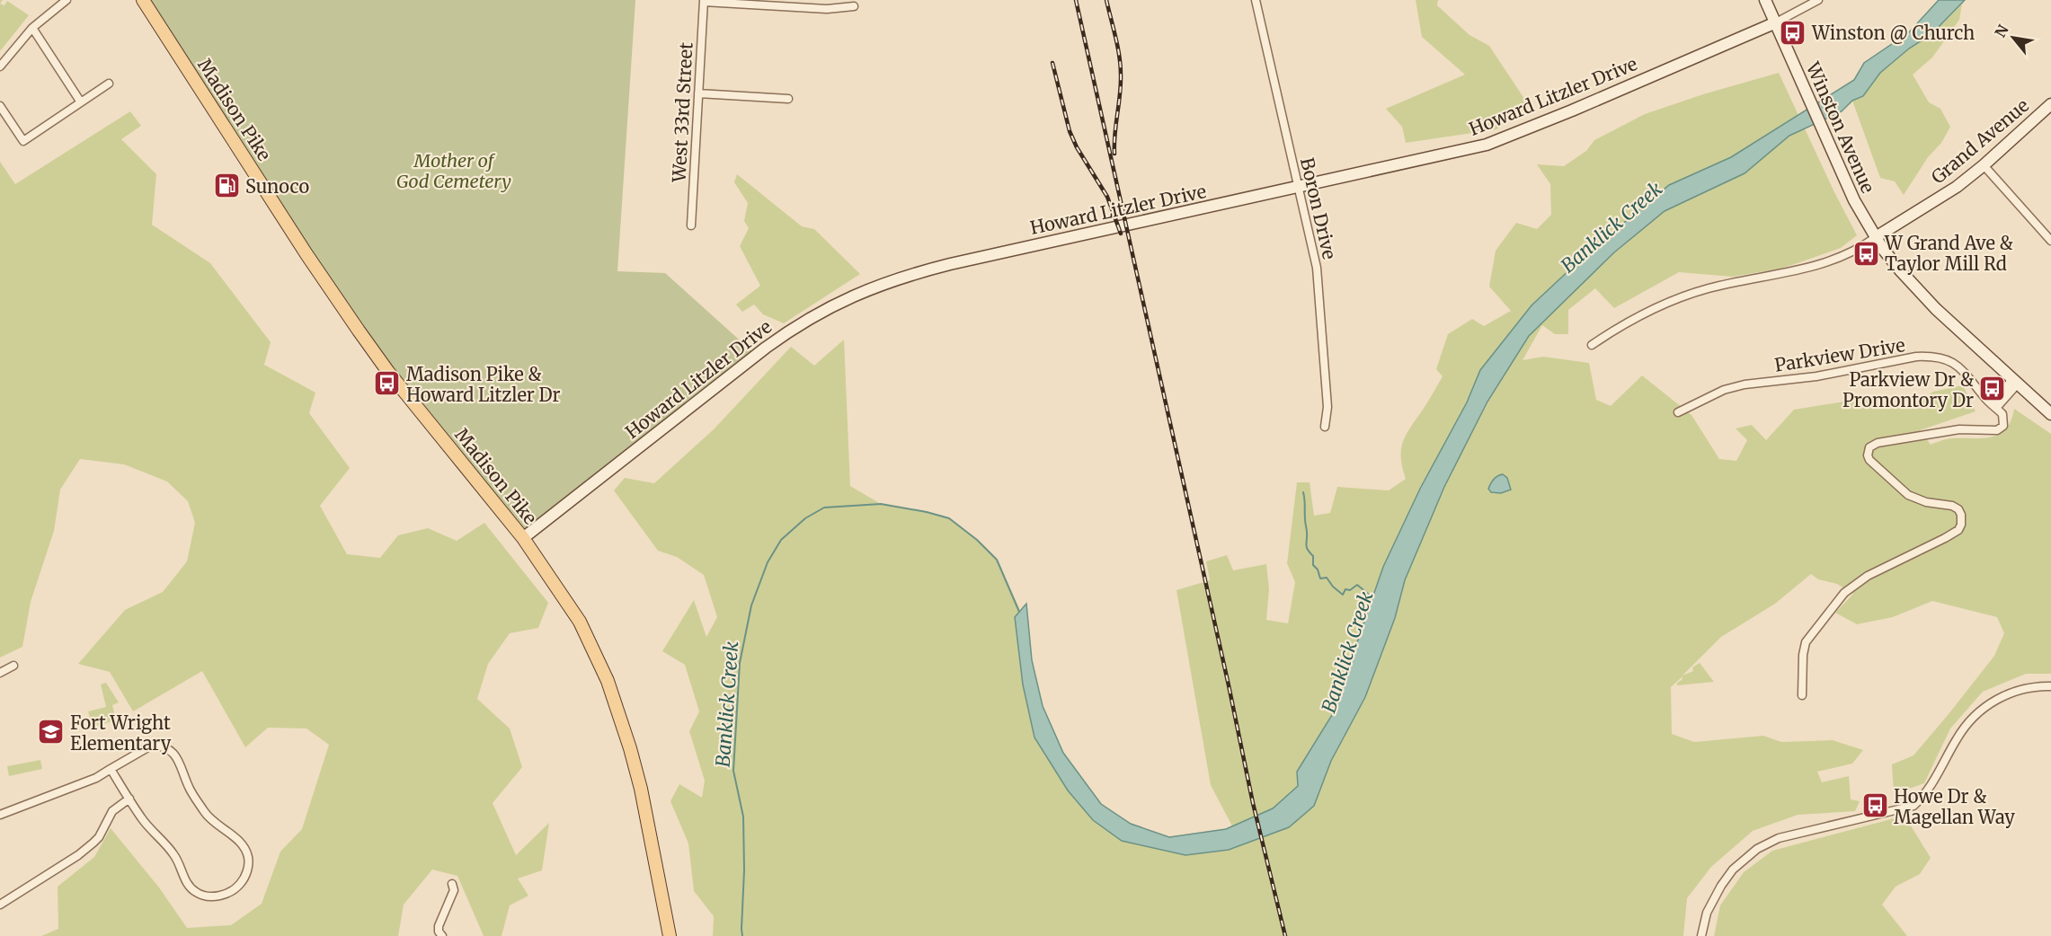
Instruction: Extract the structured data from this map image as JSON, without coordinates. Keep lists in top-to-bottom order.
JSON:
{
  "streets": {
    "main road": [
      "Howard Litzler Drive",
      "Madison Pike",
      "Winston Avenue",
      "Grand Avenue"
    ],
    "street": ["West 33rd Street", "Boron Drive", "Parkview Drive"]
  },
  "crossings": [
    ["Howard Litzler Drive", "Madison Pike"],
    ["Howard Litzler Drive", "Winston Avenue"],
    ["Howard Litzler Drive", "Boron Drive"],
    ["Winston Avenue", "Grand Avenue"]
  ],
  "water": ["Banklick Creek"],
  "parks": ["Mother of God Cemetery"],
  "places": {
    "bus stop": [
      "Winston @ Church",
      "W Grand Ave & Taylor Mill Rd",
      "Madison Pike & Howard Litzler Dr",
      "Parkview Dr & Promontory Dr",
      "Howe Dr & Magellan Way"
    ],
    "fuel station": ["Sunoco"],
    "school or university": ["Fort Wright Elementary"]
  },
  "north": "top left"
}
